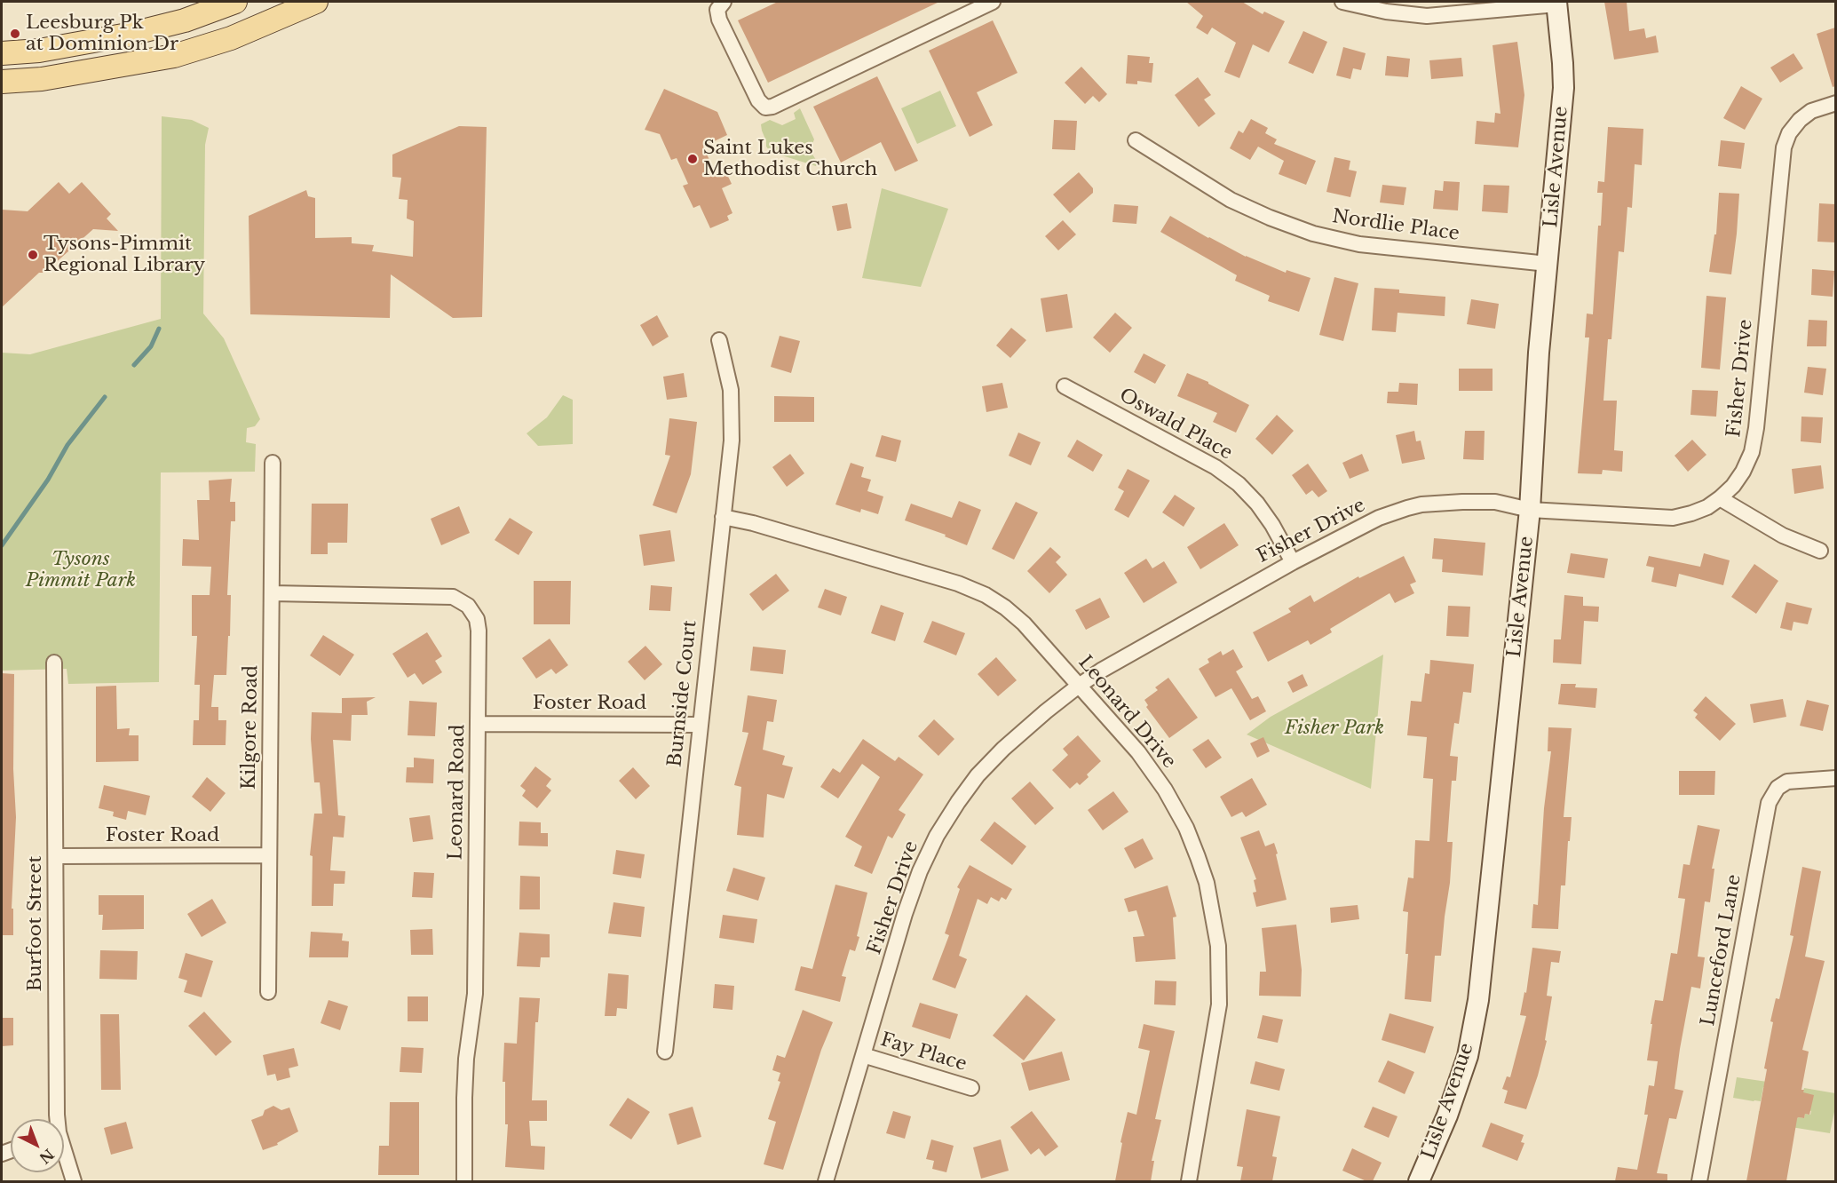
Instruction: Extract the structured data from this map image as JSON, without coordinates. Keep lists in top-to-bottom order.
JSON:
{
  "streets": {
    "street": [
      "Lisle Avenue",
      "Nordlie Place",
      "Fisher Drive",
      "Oswald Place",
      "Burnside Court",
      "Foster Road",
      "Leonard Drive",
      "Kilgore Road",
      "Leonard Road",
      "Burfoot Street",
      "Lunceford Lane",
      "Fay Place"
    ]
  },
  "crossings": [
    ["Lisle Avenue", "Nordlie Place"],
    ["Lisle Avenue", "Fisher Drive"],
    ["Fisher Drive", "Oswald Place"],
    ["Fisher Drive", "Leonard Drive"],
    ["Fisher Drive", "Fay Place"],
    ["Burnside Court", "Foster Road"],
    ["Burnside Court", "Leonard Drive"],
    ["Foster Road", "Kilgore Road"],
    ["Foster Road", "Leonard Road"],
    ["Foster Road", "Burfoot Street"],
    ["Kilgore Road", "Leonard Road"]
  ],
  "parks": ["Tysons Pimmit Park", "Fisher Park"],
  "places": ["Leesburg Pk at Dominion Dr", "Saint Lukes Methodist Church", "Tysons-Pimmit Regional Library"],
  "north": "bottom right"
}
